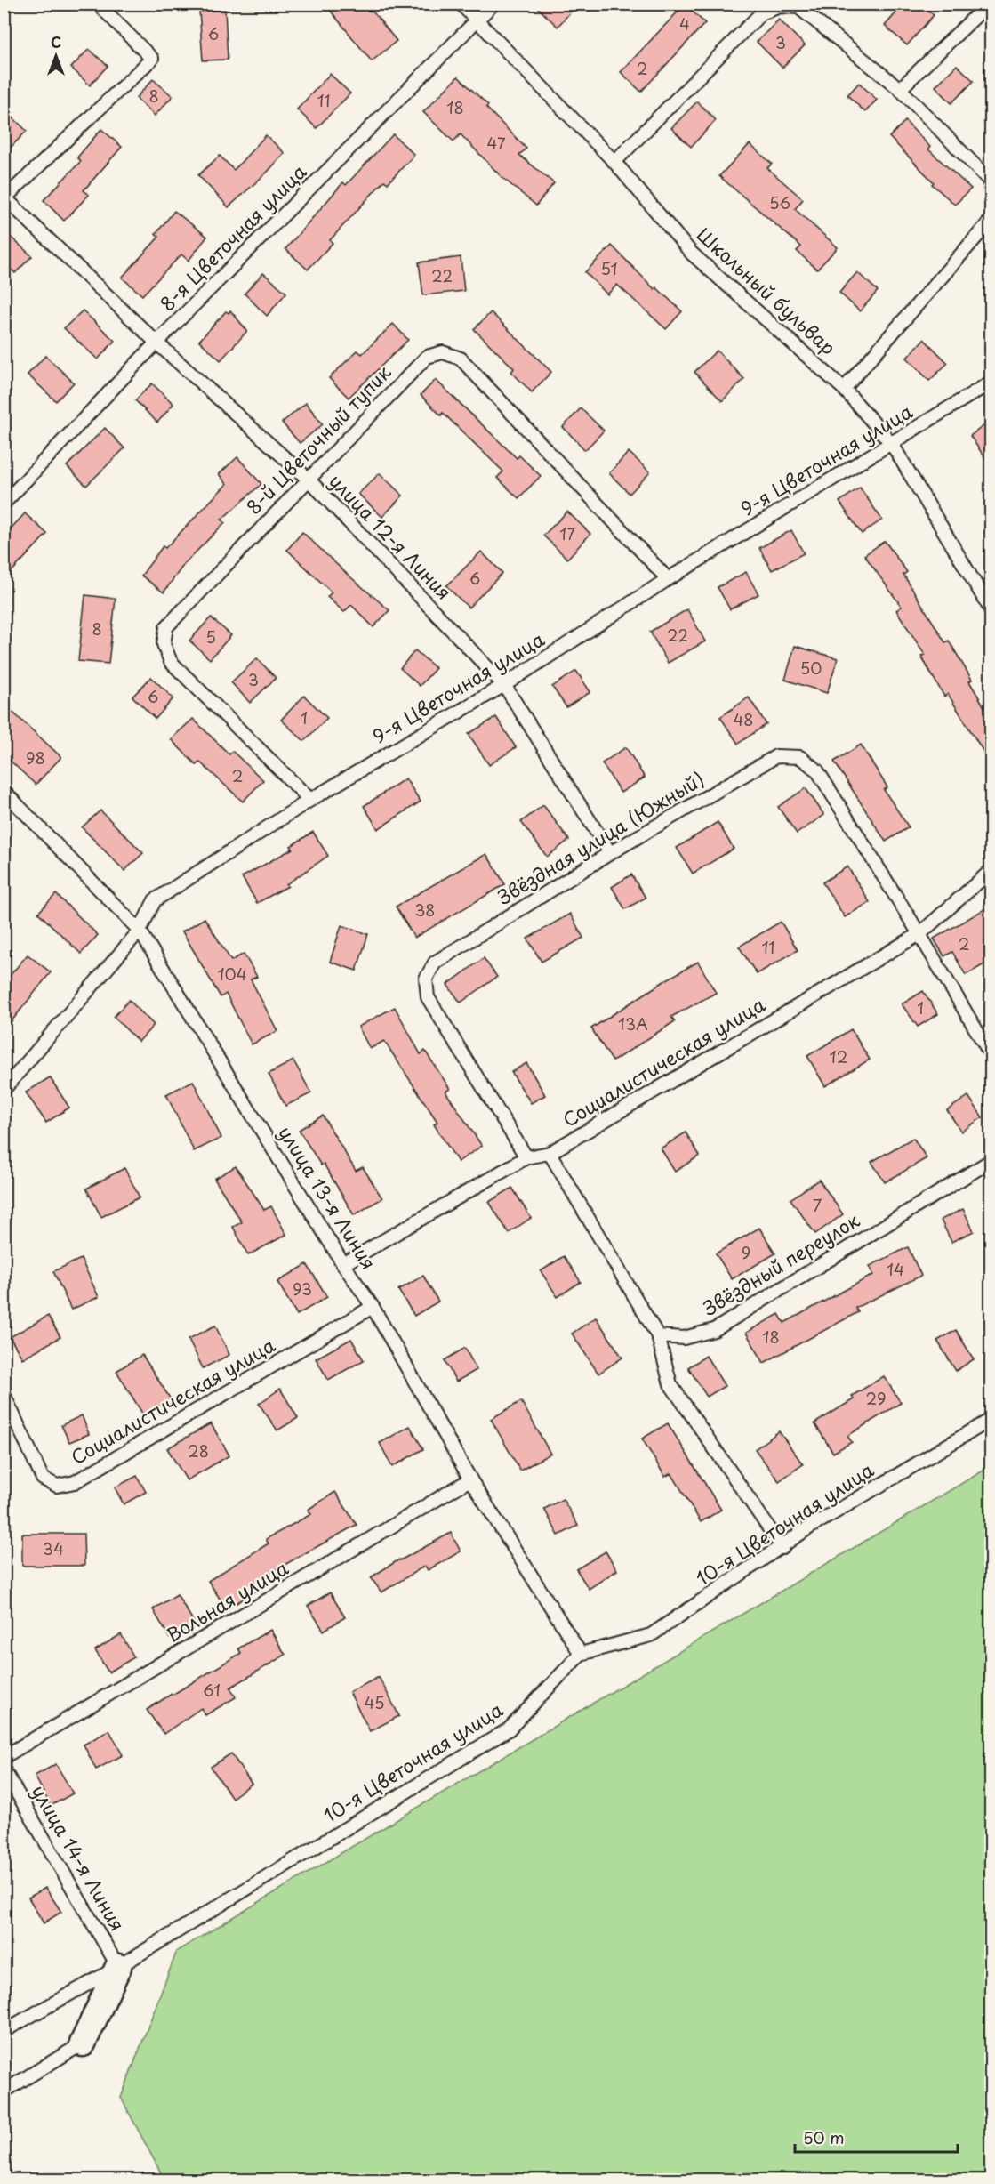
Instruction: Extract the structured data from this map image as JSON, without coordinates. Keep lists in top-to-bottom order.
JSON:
{
  "streets": {
    "lane": [
      "8-я Цветочная улица",
      "Школьный бульвар",
      "8-й Цветочный тупик",
      "9-я Цветочная улица",
      "улица 12-я Линия",
      "Звёздная улица (Южный)",
      "Социалистическая улица",
      "улица 13-я Линия",
      "Звёздный переулок",
      "10-я Цветочная улица",
      "Вольная улица",
      "улица 14-я Линия"
    ]
  },
  "crossings": [
    ["8-я Цветочная улица", "Школьный бульвар"],
    ["8-я Цветочная улица", "улица 12-я Линия"],
    ["Школьный бульвар", "9-я Цветочная улица"],
    ["8-й Цветочный тупик", "9-я Цветочная улица"],
    ["8-й Цветочный тупик", "улица 12-я Линия"],
    ["9-я Цветочная улица", "улица 12-я Линия"],
    ["9-я Цветочная улица", "улица 13-я Линия"],
    ["улица 12-я Линия", "Звёздная улица (Южный)"],
    ["Звёздная улица (Южный)", "Социалистическая улица"],
    ["Социалистическая улица", "улица 13-я Линия"],
    ["улица 13-я Линия", "10-я Цветочная улица"],
    ["улица 13-я Линия", "Вольная улица"],
    ["10-я Цветочная улица", "улица 14-я Линия"]
  ],
  "house_numbers": [
    "4",
    "6",
    "3",
    "2",
    "8",
    "11",
    "18",
    "47",
    "56",
    "51",
    "22",
    "17",
    "6",
    "8",
    "22",
    "5",
    "50",
    "3",
    "6",
    "1",
    "48",
    "98",
    "2",
    "38",
    "2",
    "11",
    "104",
    "1",
    "13А",
    "12",
    "7",
    "9",
    "14",
    "93",
    "18",
    "29",
    "28",
    "34",
    "61",
    "45"
  ],
  "scale_bar": "50 m",
  "north": "top"
}
